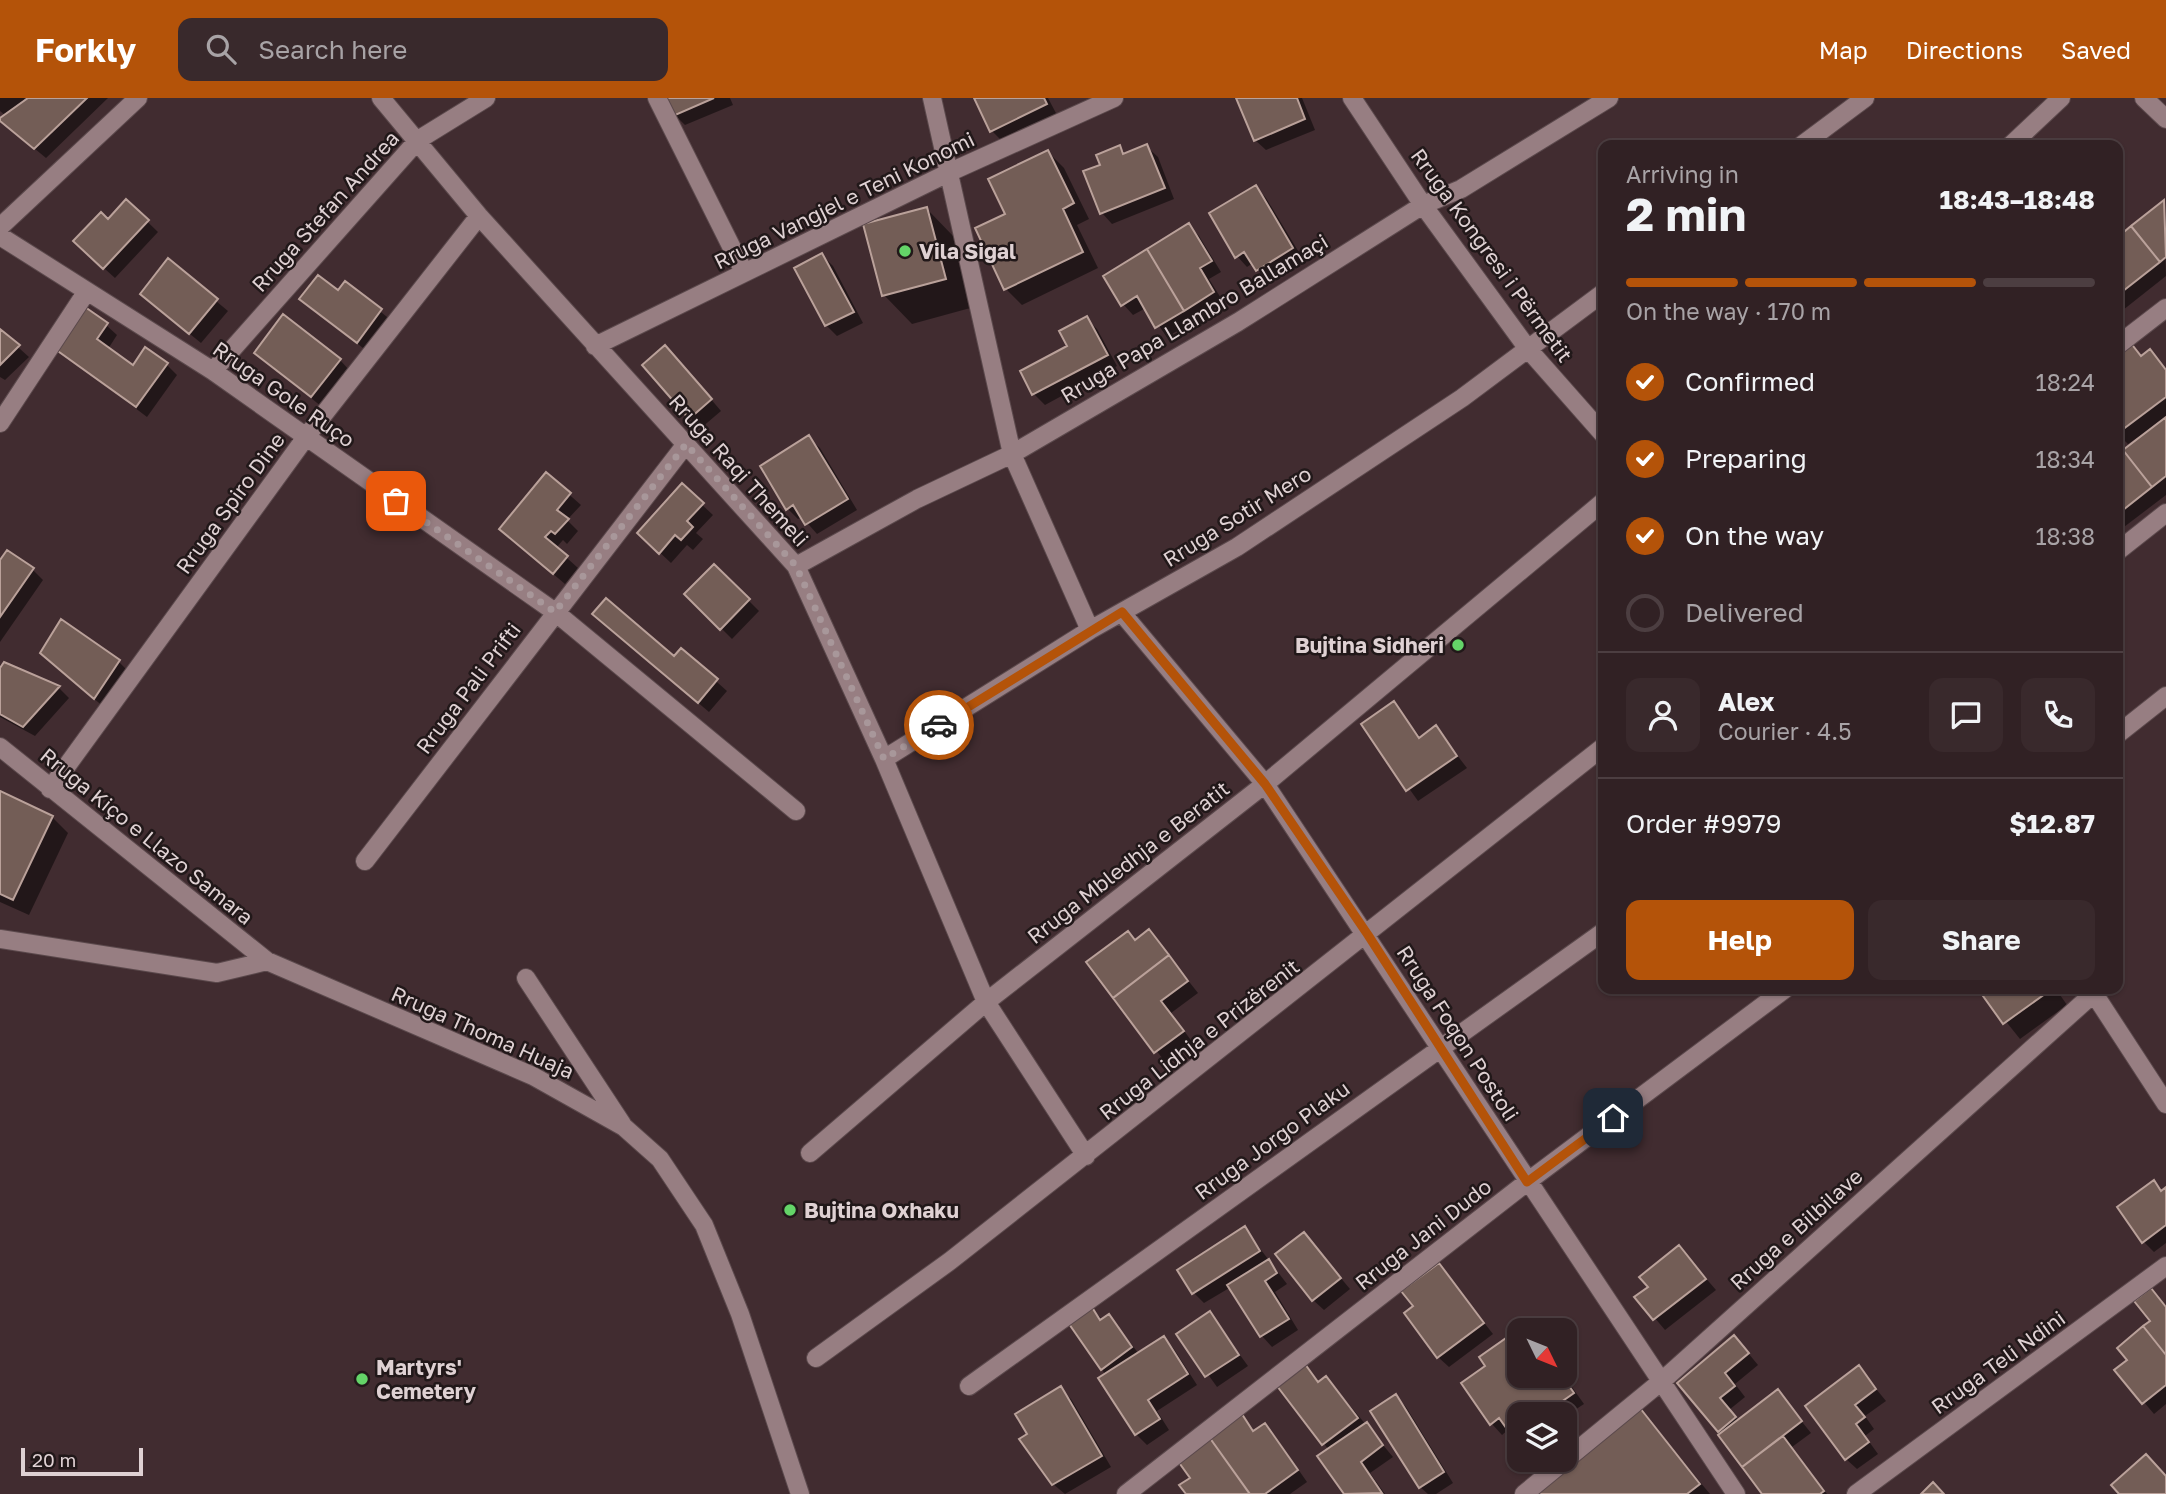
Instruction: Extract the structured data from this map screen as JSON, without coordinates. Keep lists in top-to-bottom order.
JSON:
{
  "streets": {
    "street": [
      "Rruga Vangjel e Teni Konomi",
      "Rruga Stefan Andrea",
      "Rruga Kongresi i Përmetit",
      "Rruga Papa Llambro Ballamaçi",
      "Rruga Gole Ruço",
      "Rruga Raqi Themeli",
      "Rruga Spiro Dine",
      "Rruga Sotir Mero",
      "Rruga Pali Prifti",
      "Rruga Kiço e Llazo Samara",
      "Rruga Mbledhja e Beratit",
      "Rruga Thoma Huaja",
      "Rruga Foqon Postoli",
      "Rruga Lidhja e Prizërenit",
      "Rruga Jorgo Plaku",
      "Rruga e Bilbilave",
      "Rruga Jani Dudo",
      "Rruga Teli Ndini"
    ]
  },
  "crossings": [
    ["Rruga Vangjel e Teni Konomi", "Rruga Raqi Themeli"],
    ["Rruga Stefan Andrea", "Rruga Gole Ruço"],
    ["Rruga Stefan Andrea", "Rruga Raqi Themeli"],
    ["Rruga Kongresi i Përmetit", "Rruga Papa Llambro Ballamaçi"],
    ["Rruga Kongresi i Përmetit", "Rruga Sotir Mero"],
    ["Rruga Papa Llambro Ballamaçi", "Rruga Raqi Themeli"],
    ["Rruga Gole Ruço", "Rruga Spiro Dine"],
    ["Rruga Gole Ruço", "Rruga Pali Prifti"],
    ["Rruga Raqi Themeli", "Rruga Spiro Dine"],
    ["Rruga Raqi Themeli", "Rruga Sotir Mero"],
    ["Rruga Raqi Themeli", "Rruga Pali Prifti"],
    ["Rruga Raqi Themeli", "Rruga Mbledhja e Beratit"],
    ["Rruga Raqi Themeli", "Rruga Lidhja e Prizërenit"],
    ["Rruga Spiro Dine", "Rruga Kiço e Llazo Samara"],
    ["Rruga Sotir Mero", "Rruga Foqon Postoli"],
    ["Rruga Kiço e Llazo Samara", "Rruga Thoma Huaja"],
    ["Rruga Mbledhja e Beratit", "Rruga Foqon Postoli"],
    ["Rruga Foqon Postoli", "Rruga Lidhja e Prizërenit"],
    ["Rruga Foqon Postoli", "Rruga Jorgo Plaku"],
    ["Rruga Foqon Postoli", "Rruga e Bilbilave"],
    ["Rruga Foqon Postoli", "Rruga Jani Dudo"]
  ],
  "places": [
    "Vila Sigal",
    "Bujtina Sidheri",
    "Bujtina Oxhaku",
    "Martyrs' Cemetery"
  ],
  "scale_bar": "20 m",
  "north": "bottom right",
  "page": {
    "header": "Forkly",
    "search": "Search here",
    "nav": ["Map", "Directions", "Saved"],
    "heading": ["2 min", "Arriving in", "18:43–18:48"],
    "panel": [
      "Alex",
      "Courier · 4.5",
      "Order #9979",
      "$12.87"
    ],
    "bar": "On the way · 170 m",
    "list": [
      ["Confirmed", "18:24"],
      ["Preparing", "18:34"],
      ["On the way", "18:38"],
      "Delivered"
    ],
    "buttons": ["Help", "Share"],
    "scale": "20 m"
  }
}
